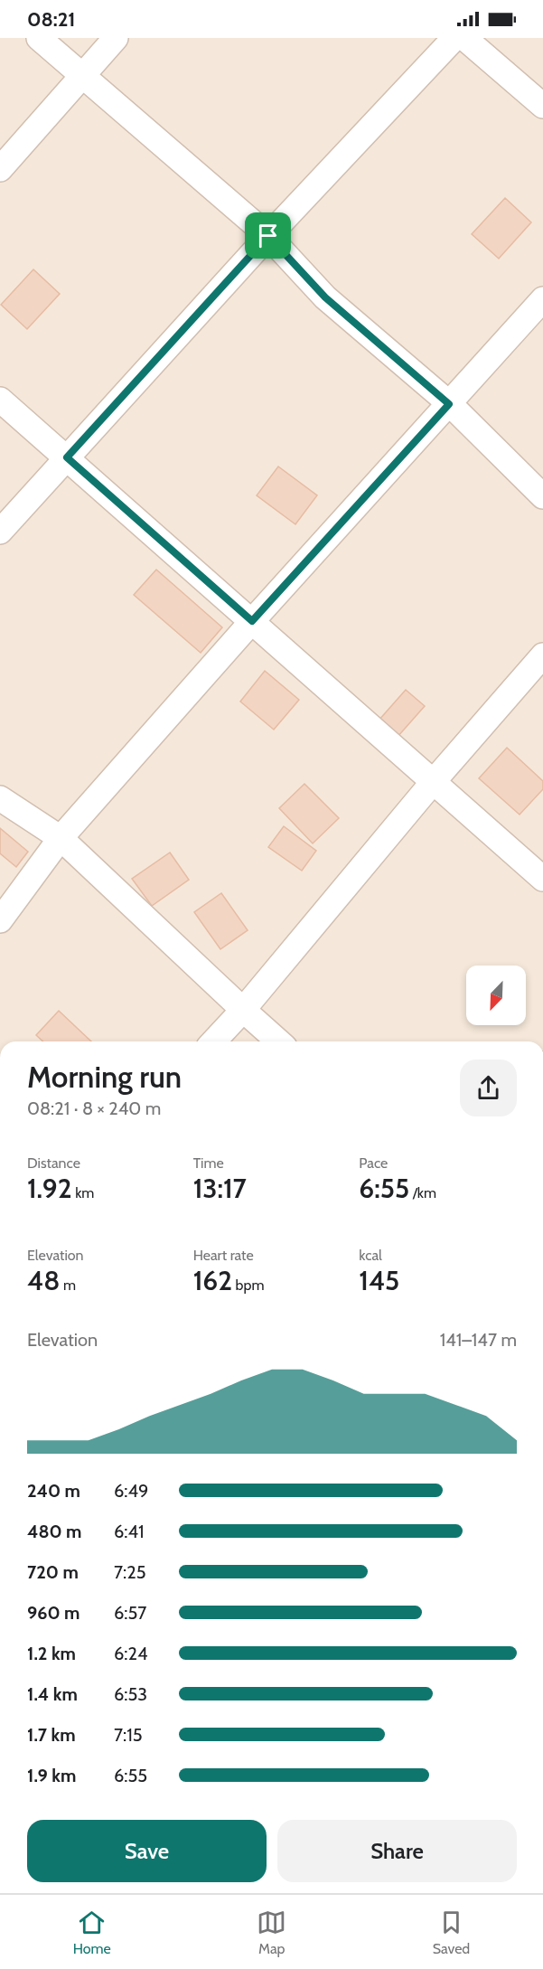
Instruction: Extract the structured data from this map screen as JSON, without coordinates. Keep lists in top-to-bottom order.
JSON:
{
  "north": "bottom left",
  "page": {
    "status": "08:21",
    "heading": ["Morning run", "08:21 · 8 × 240 m"],
    "stats": [
      ["Distance", "1.92 km"],
      ["Time", "13:17"],
      ["Pace", "6:55 /km"],
      ["Elevation", "48 m"],
      ["Heart rate", "162 bpm"],
      ["kcal", "145"]
    ],
    "chart": ["Elevation", "141–147 m"],
    "list": [
      {
        "name": "240 m",
        "note": "6:49"
      },
      {
        "name": "480 m",
        "note": "6:41"
      },
      {
        "name": "720 m",
        "note": "7:25"
      },
      {
        "name": "960 m",
        "note": "6:57"
      },
      {
        "name": "1.2 km",
        "note": "6:24"
      },
      {
        "name": "1.4 km",
        "note": "6:53"
      },
      {
        "name": "1.7 km",
        "note": "7:15"
      },
      {
        "name": "1.9 km",
        "note": "6:55"
      }
    ],
    "buttons": ["Save", "Share"],
    "tabs": ["Home", "Map", "Saved"]
  }
}
